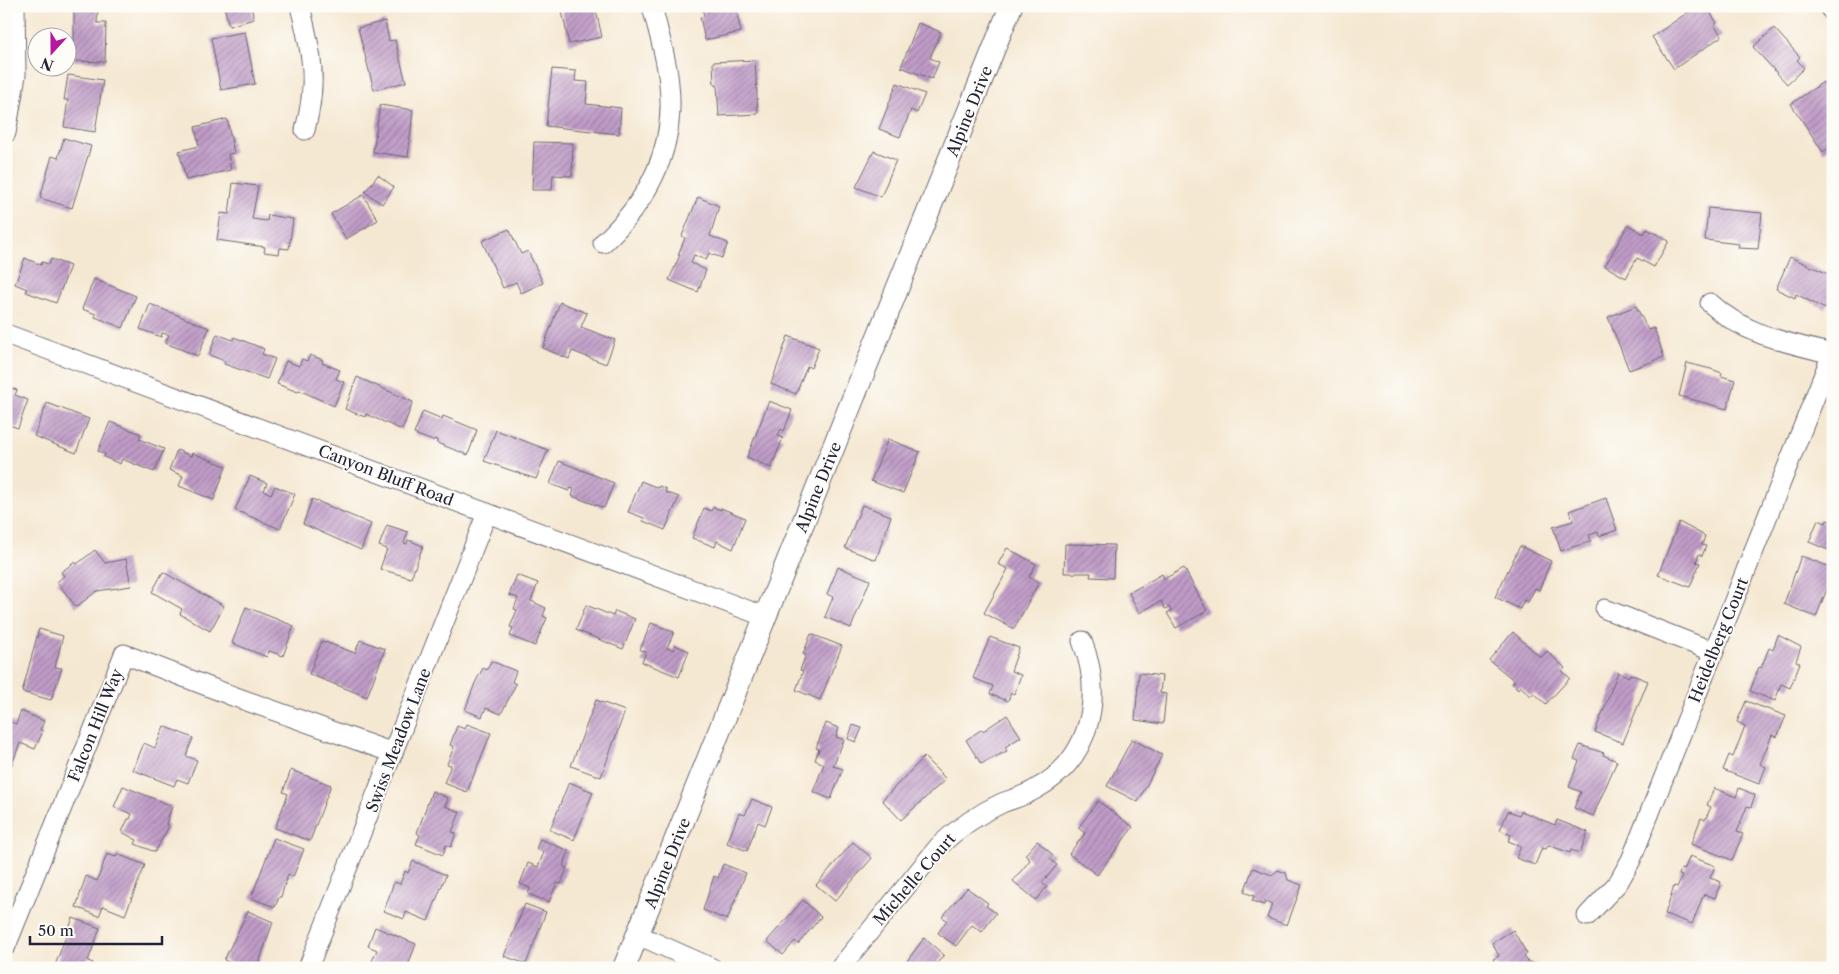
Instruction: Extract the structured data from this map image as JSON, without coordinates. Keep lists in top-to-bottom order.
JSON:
{
  "streets": {
    "street": [
      "Alpine Drive",
      "Canyon Bluff Road",
      "Heidelberg Court",
      "Falcon Hill Way",
      "Swiss Meadow Lane",
      "Michelle Court"
    ]
  },
  "crossings": [
    ["Alpine Drive", "Canyon Bluff Road"],
    ["Canyon Bluff Road", "Swiss Meadow Lane"],
    ["Falcon Hill Way", "Swiss Meadow Lane"]
  ],
  "scale_bar": "50 m",
  "north": "bottom"
}
